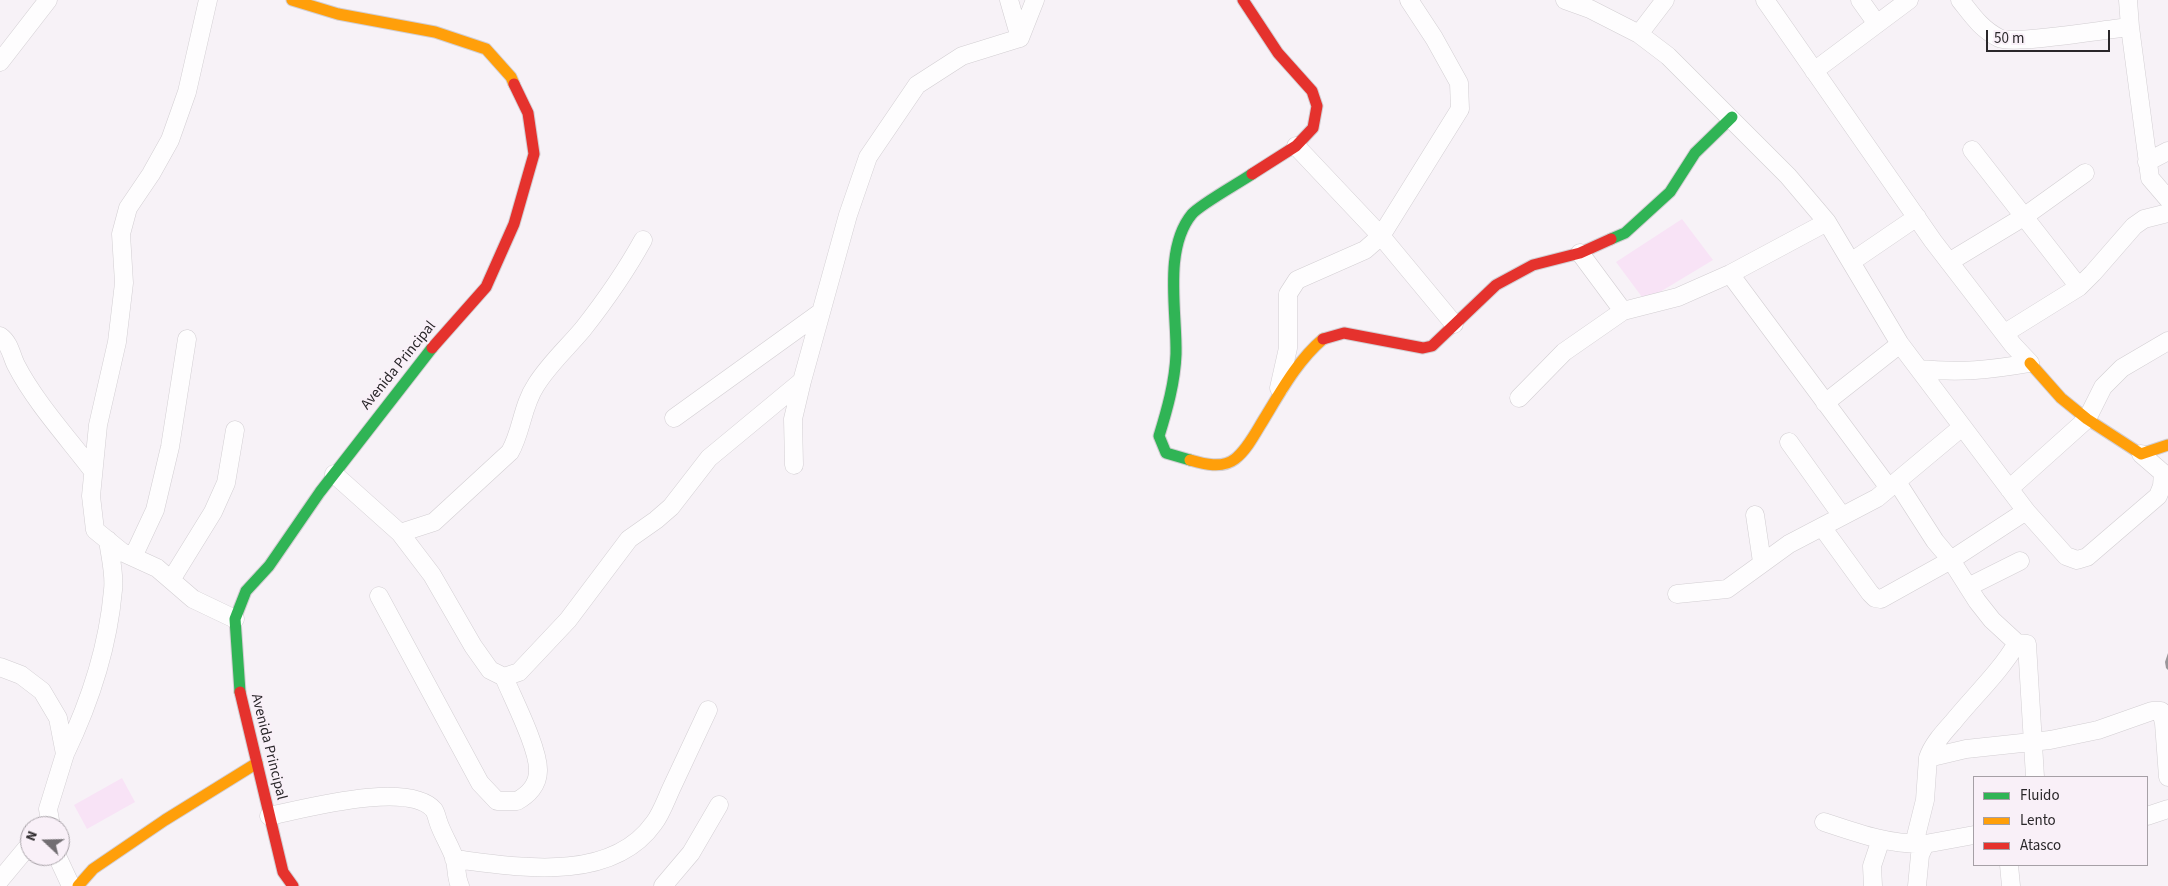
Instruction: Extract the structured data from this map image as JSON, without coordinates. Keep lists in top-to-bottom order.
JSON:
{
  "streets": {
    "street": ["Avenida Principal"]
  },
  "legend": ["Fluido", "Lento", "Atasco"],
  "scale_bar": "50 m",
  "north": "left"
}
